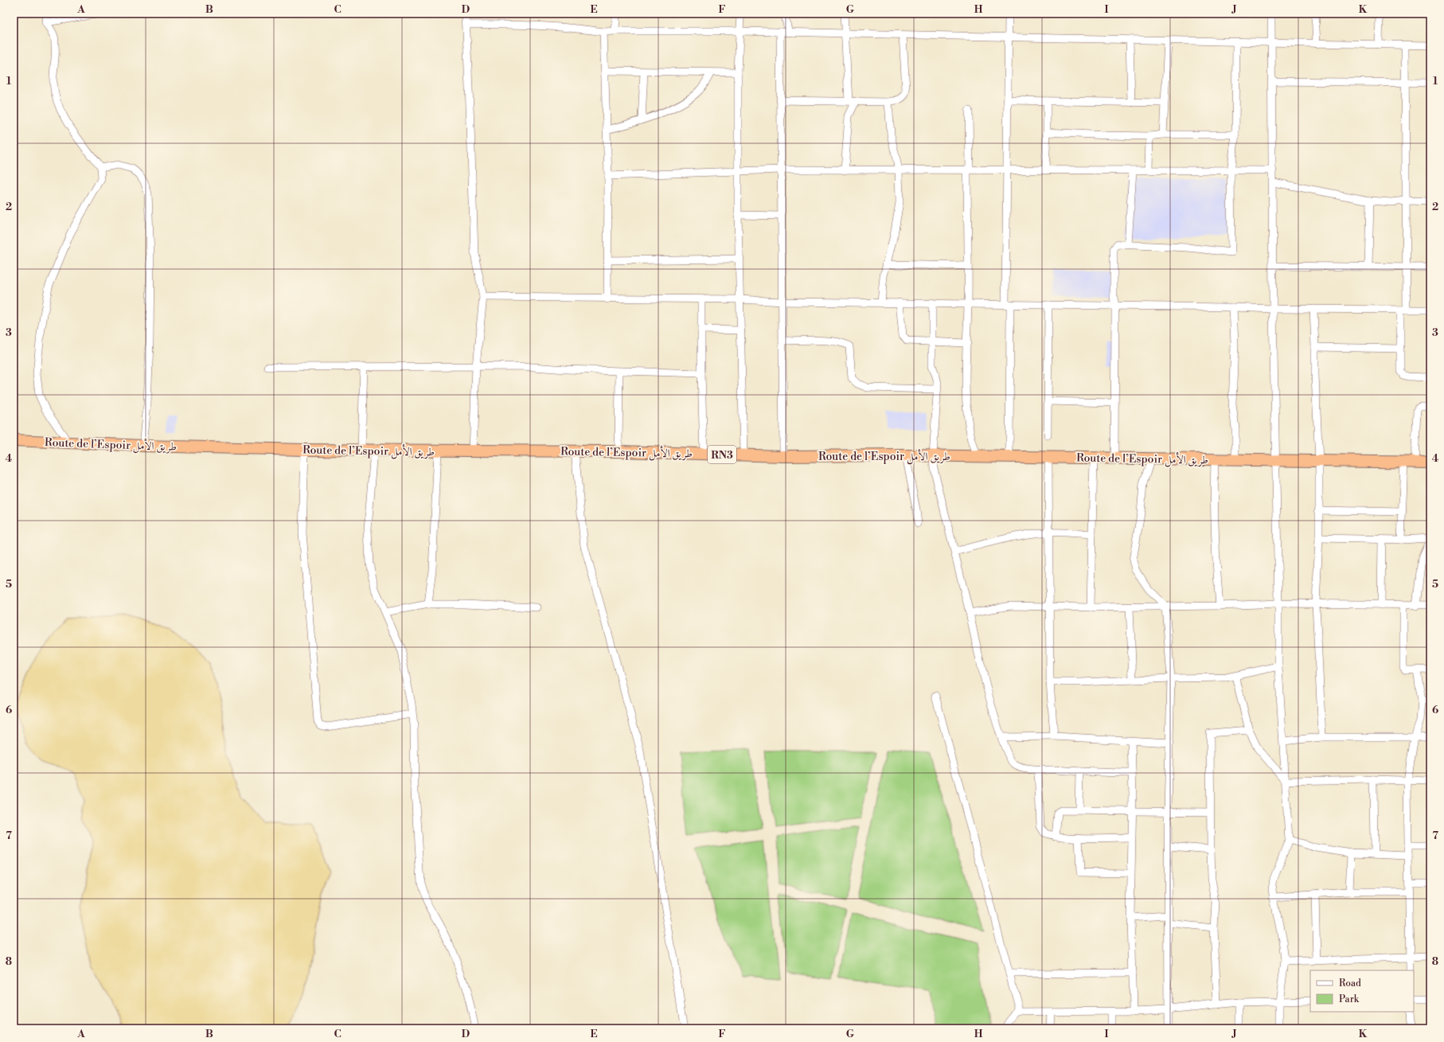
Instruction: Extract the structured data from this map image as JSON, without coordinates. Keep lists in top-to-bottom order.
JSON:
{
  "streets": {
    "highway": ["Route de l’Espoir طريق الأمل", "RN3"]
  },
  "legend": ["Road", "Park"],
  "grid": {
    "columns": [
      "A",
      "B",
      "C",
      "D",
      "E",
      "F",
      "G",
      "H",
      "I",
      "J",
      "K"
    ],
    "rows": [
      "1",
      "2",
      "3",
      "4",
      "5",
      "6",
      "7",
      "8"
    ]
  }
}
